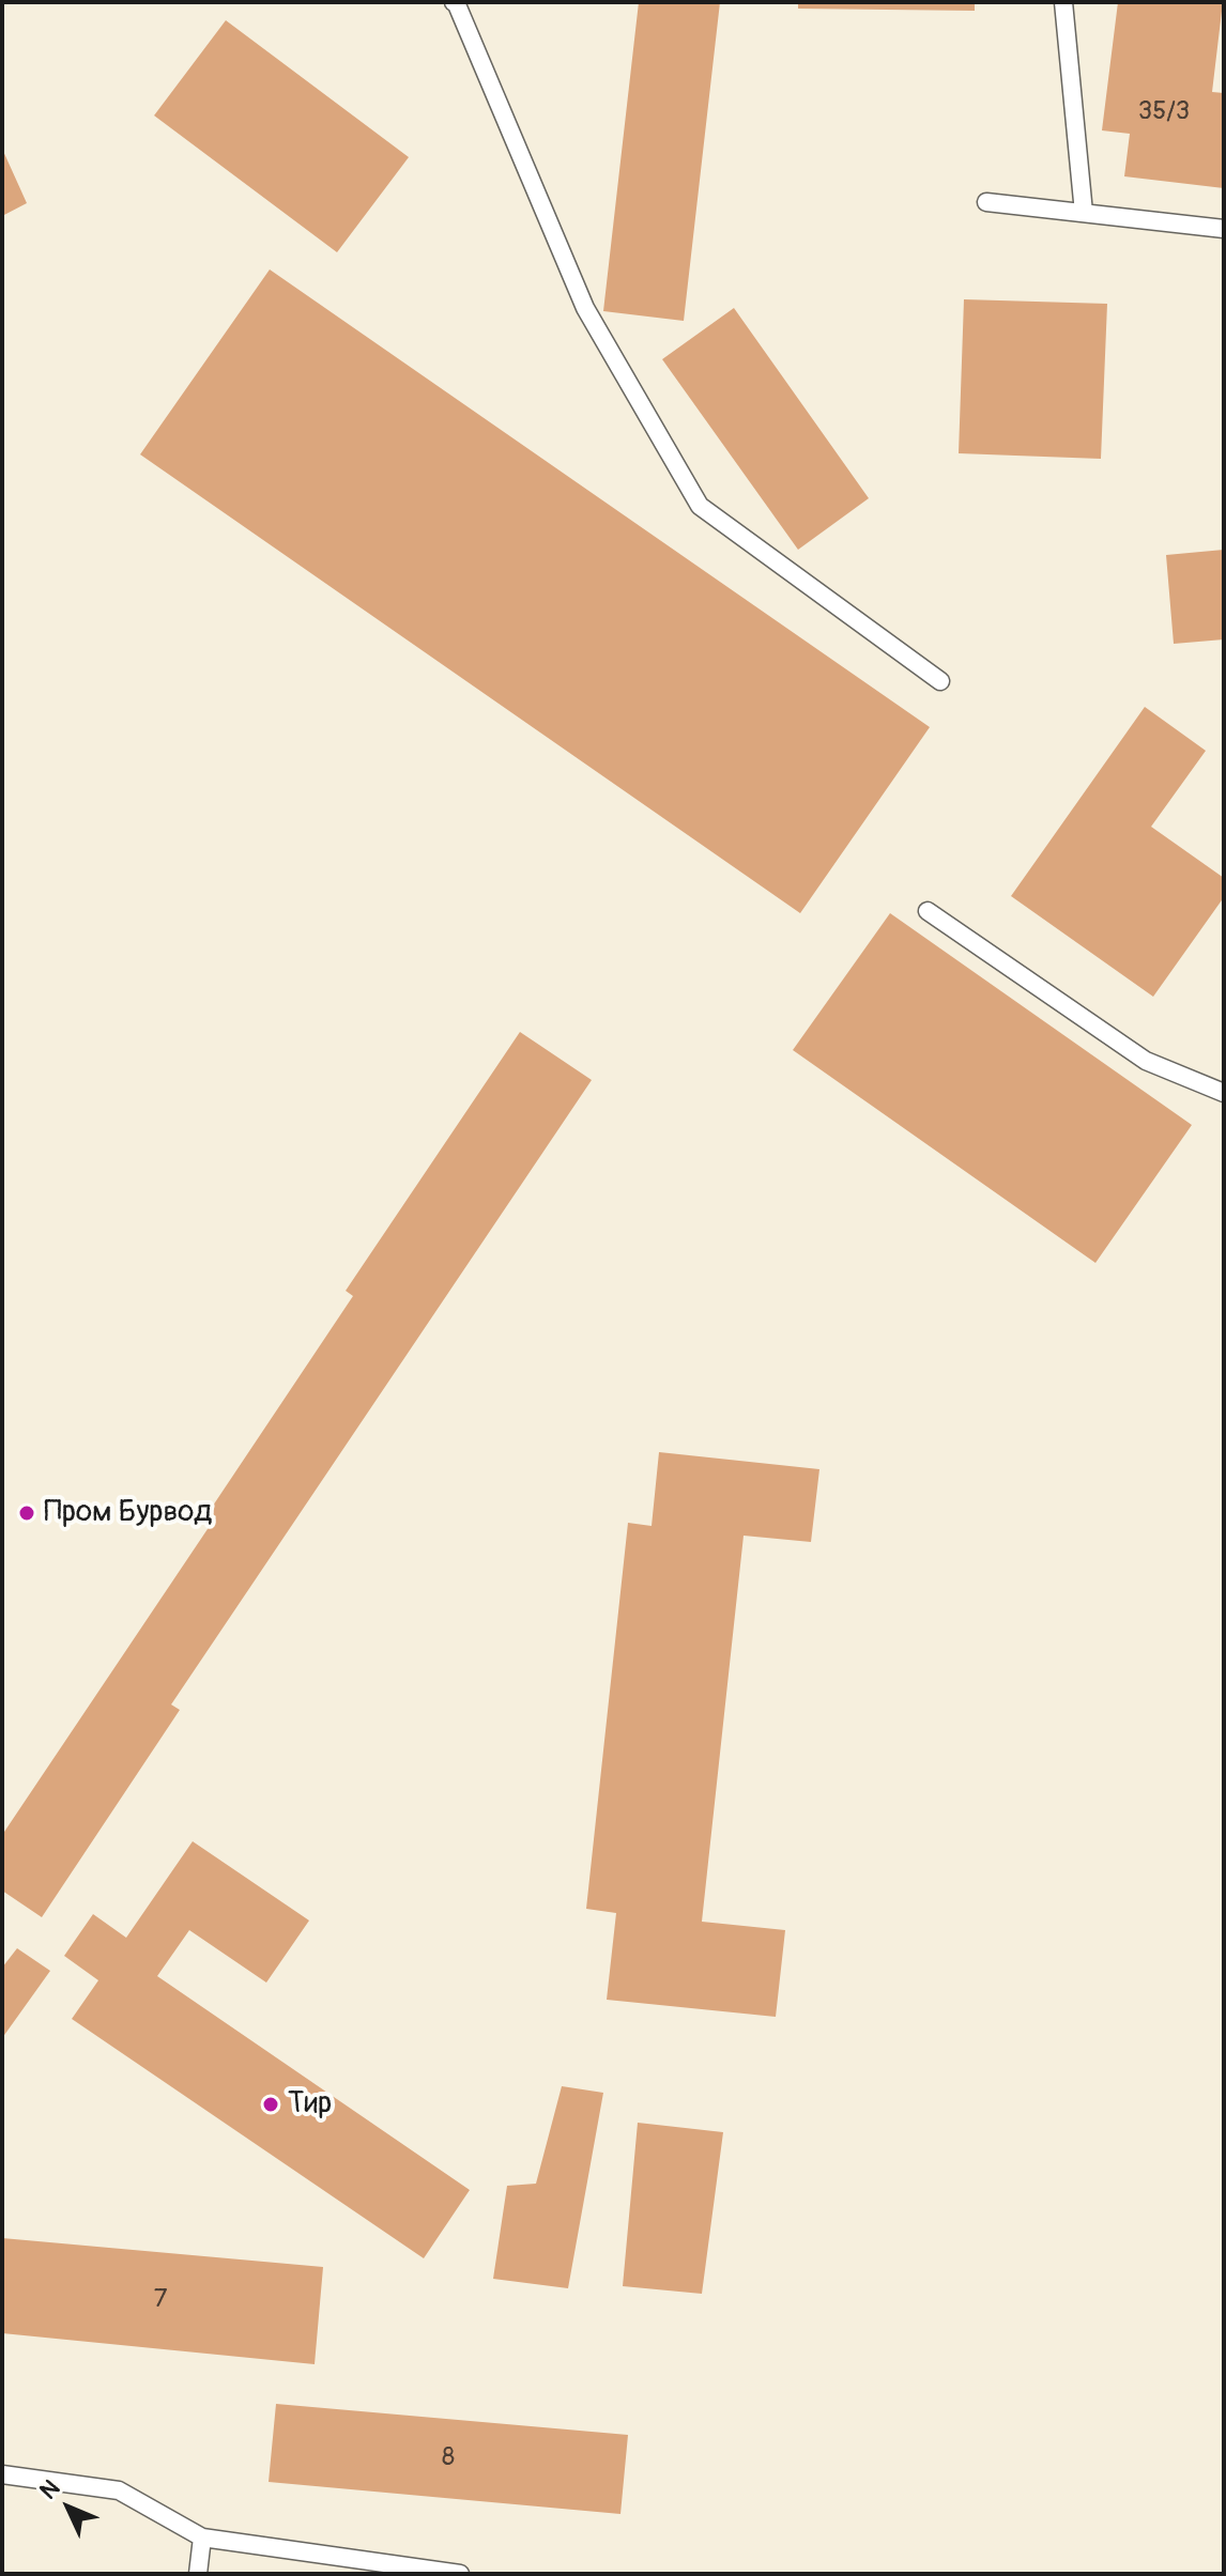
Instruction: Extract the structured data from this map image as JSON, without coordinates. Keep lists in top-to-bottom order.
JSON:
{
  "places": ["Пром Бурвод", "Тир"],
  "house_numbers": ["35/3", "7", "8"],
  "north": "top left"
}
